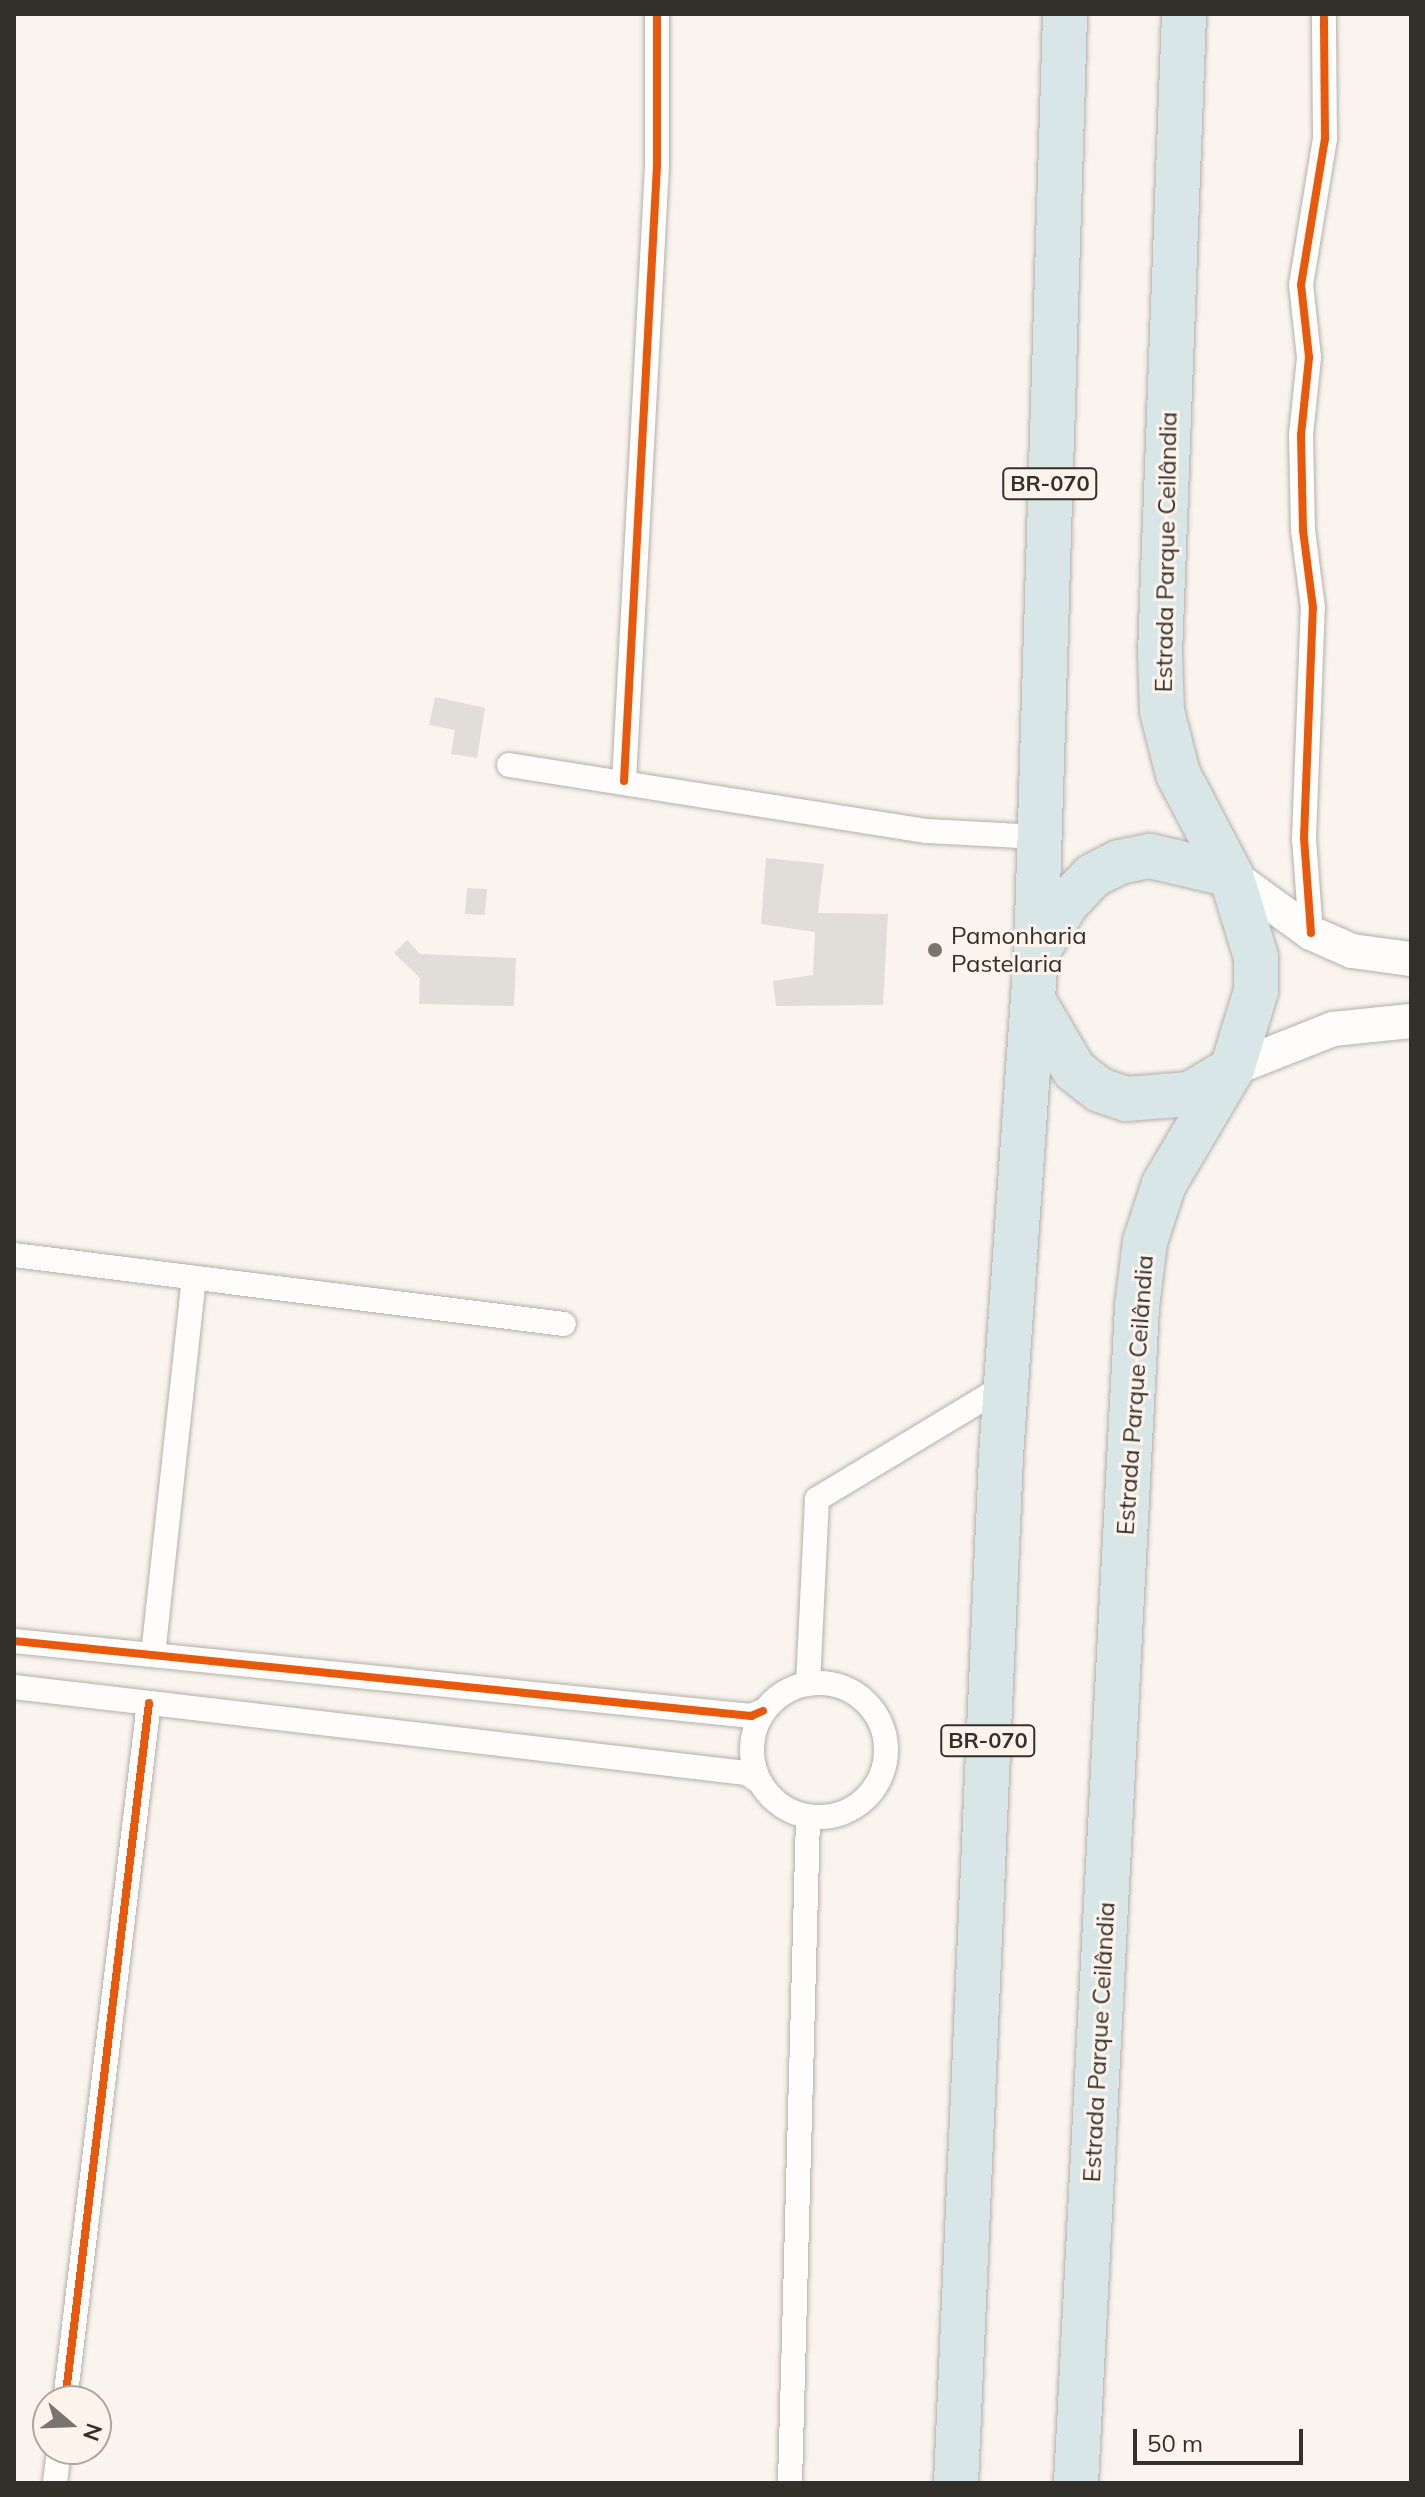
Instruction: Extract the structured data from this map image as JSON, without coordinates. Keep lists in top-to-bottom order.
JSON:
{
  "streets": {
    "highway": ["BR-070", "Estrada Parque Ceilândia"]
  },
  "crossings": [
    ["BR-070", "Estrada Parque Ceilândia"]
  ],
  "places": ["Pamonharia Pastelaria"],
  "scale_bar": "50 m",
  "north": "right"
}
